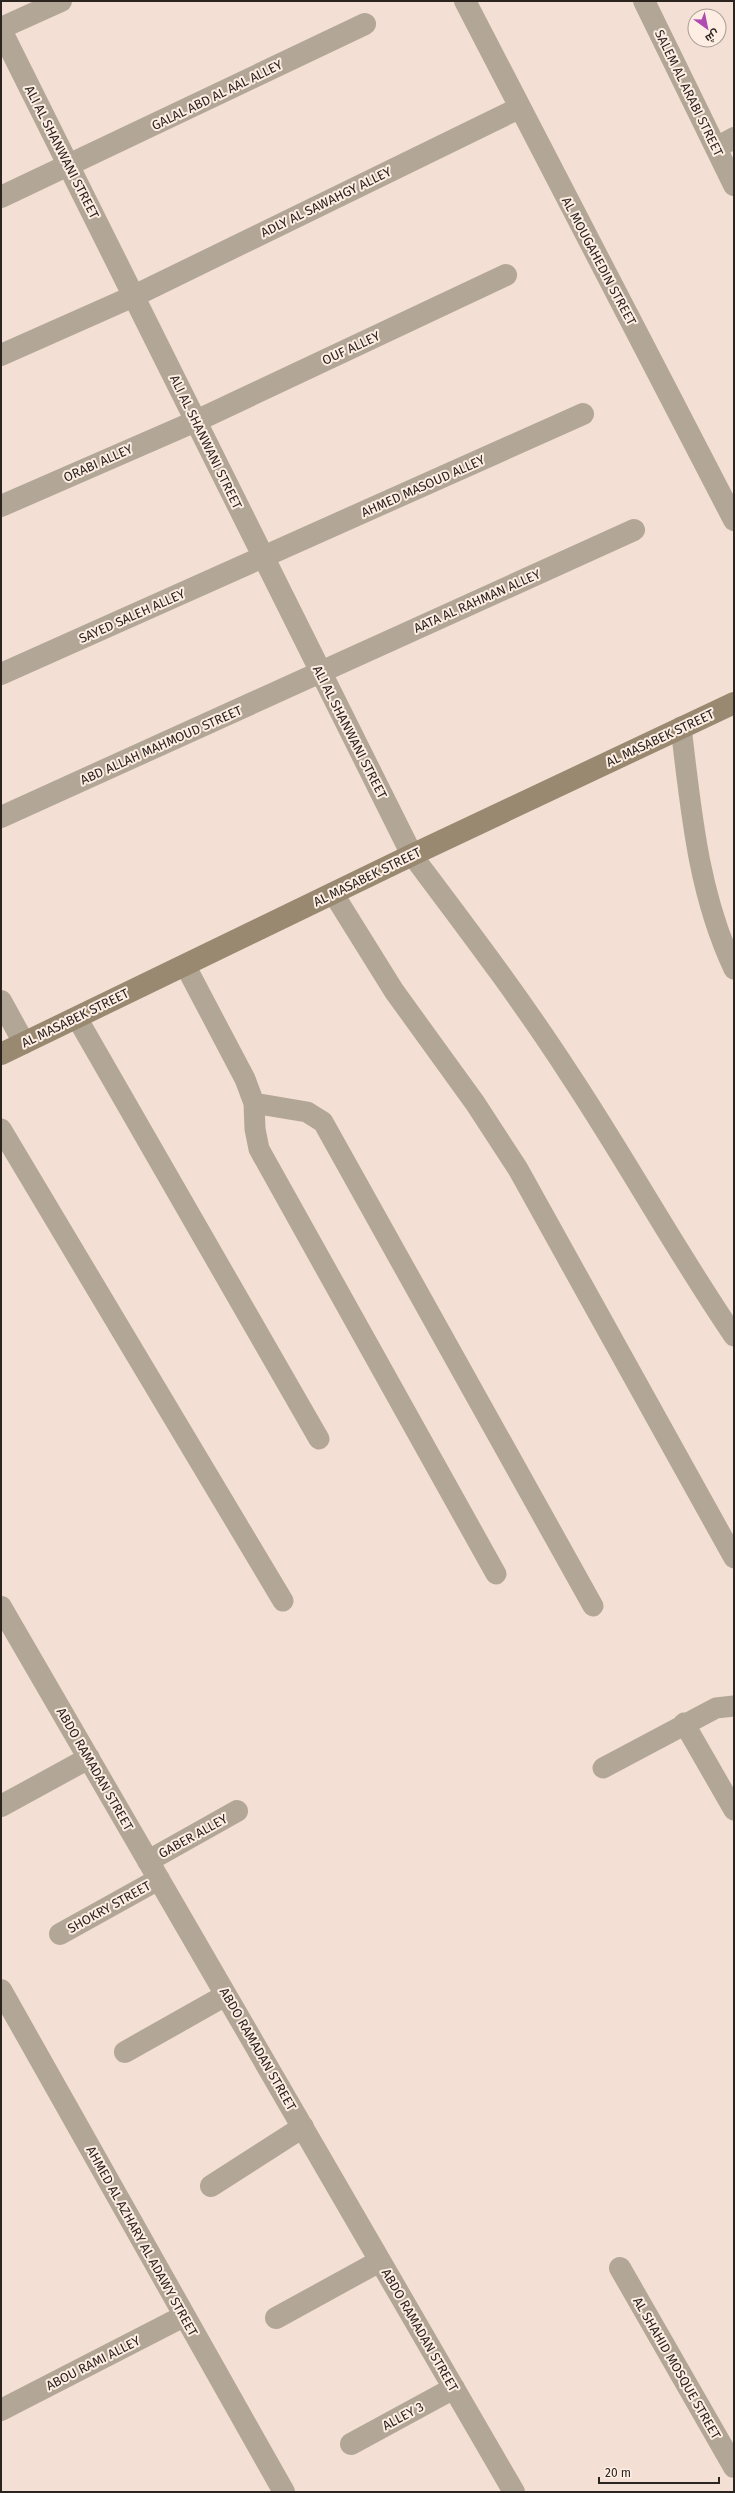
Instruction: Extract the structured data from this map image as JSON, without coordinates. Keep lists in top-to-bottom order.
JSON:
{
  "streets": {
    "street": [
      "SALEM AL ARABI STREET",
      "GALAL ABD AL AAL ALLEY",
      "ALI AL SHANWANI STREET",
      "ADLY AL SAWAHGY ALLEY",
      "AL MOUGAHEDIN STREET",
      "OUF ALLEY",
      "ORABI ALLEY",
      "AHMED MASOUD ALLEY",
      "AATA AL RAHMAN ALLEY",
      "SAYED SALEH ALLEY",
      "AL MASABEK STREET",
      "ABD ALLAH MAHMOUD STREET",
      "ABDO RAMADAN STREET",
      "GABER ALLEY",
      "SHOKRY STREET",
      "AHMED AL AZHARY AL ADAWY STREET",
      "ABOU RAMI ALLEY",
      "AL SHAHID MOSQUE STREET",
      "ALLEY 3"
    ]
  },
  "crossings": [
    ["GALAL ABD AL AAL ALLEY", "ALI AL SHANWANI STREET"],
    ["ALI AL SHANWANI STREET", "ADLY AL SAWAHGY ALLEY"],
    ["ALI AL SHANWANI STREET", "OUF ALLEY"],
    ["ALI AL SHANWANI STREET", "ORABI ALLEY"],
    ["ALI AL SHANWANI STREET", "AHMED MASOUD ALLEY"],
    ["ALI AL SHANWANI STREET", "AATA AL RAHMAN ALLEY"],
    ["ALI AL SHANWANI STREET", "SAYED SALEH ALLEY"],
    ["ALI AL SHANWANI STREET", "AL MASABEK STREET"],
    ["ALI AL SHANWANI STREET", "ABD ALLAH MAHMOUD STREET"],
    ["ADLY AL SAWAHGY ALLEY", "AL MOUGAHEDIN STREET"],
    ["OUF ALLEY", "ORABI ALLEY"],
    ["AHMED MASOUD ALLEY", "SAYED SALEH ALLEY"],
    ["AATA AL RAHMAN ALLEY", "ABD ALLAH MAHMOUD STREET"],
    ["ABDO RAMADAN STREET", "GABER ALLEY"],
    ["ABDO RAMADAN STREET", "SHOKRY STREET"],
    ["ABDO RAMADAN STREET", "ALLEY 3"],
    ["GABER ALLEY", "SHOKRY STREET"],
    ["AHMED AL AZHARY AL ADAWY STREET", "ABOU RAMI ALLEY"]
  ],
  "scale_bar": "20 m",
  "north": "bottom right"
}
